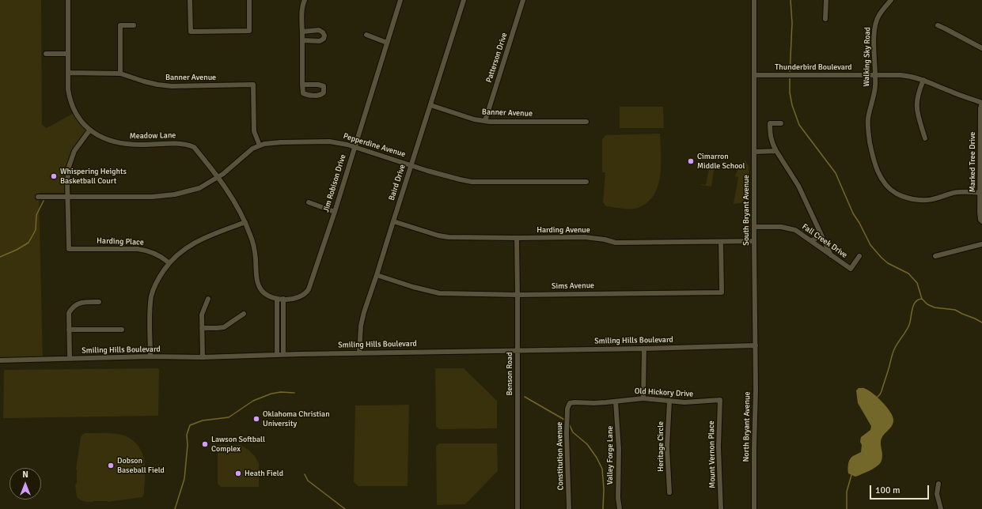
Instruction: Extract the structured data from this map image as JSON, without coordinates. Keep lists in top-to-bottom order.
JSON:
{
  "streets": {
    "street": [
      "Walking Sky Road",
      "Patterson Drive",
      "Thunderbird Boulevard",
      "Banner Avenue",
      "Meadow Lane",
      "Pepperdine Avenue",
      "Marked Tree Drive",
      "Baird Drive",
      "Jim Robison Drive",
      "South Bryant Avenue",
      "Harding Avenue",
      "Fall Creek Drive",
      "Harding Place",
      "Sims Avenue",
      "Smiling Hills Boulevard",
      "Benson Road",
      "Old Hickory Drive",
      "North Bryant Avenue",
      "Heritage Circle",
      "Mount Vernon Place",
      "Valley Forge Lane",
      "Constitution Avenue"
    ]
  },
  "crossings": [
    ["Walking Sky Road", "Thunderbird Boulevard"],
    ["Walking Sky Road", "Marked Tree Drive"],
    ["Patterson Drive", "Banner Avenue"],
    ["Thunderbird Boulevard", "Marked Tree Drive"],
    ["Thunderbird Boulevard", "South Bryant Avenue"],
    ["Banner Avenue", "Meadow Lane"],
    ["Banner Avenue", "Pepperdine Avenue"],
    ["Banner Avenue", "Baird Drive"],
    ["Meadow Lane", "Pepperdine Avenue"],
    ["Meadow Lane", "Jim Robison Drive"],
    ["Pepperdine Avenue", "Baird Drive"],
    ["Pepperdine Avenue", "Jim Robison Drive"],
    ["Pepperdine Avenue", "Harding Place"],
    ["Baird Drive", "Harding Avenue"],
    ["Baird Drive", "Sims Avenue"],
    ["Baird Drive", "Smiling Hills Boulevard"],
    ["South Bryant Avenue", "Harding Avenue"],
    ["South Bryant Avenue", "Fall Creek Drive"],
    ["South Bryant Avenue", "Smiling Hills Boulevard"],
    ["South Bryant Avenue", "North Bryant Avenue"],
    ["Harding Avenue", "Sims Avenue"],
    ["Harding Avenue", "Benson Road"],
    ["Sims Avenue", "Benson Road"],
    ["Smiling Hills Boulevard", "Benson Road"],
    ["Smiling Hills Boulevard", "North Bryant Avenue"],
    ["Old Hickory Drive", "Heritage Circle"],
    ["Old Hickory Drive", "Mount Vernon Place"],
    ["Old Hickory Drive", "Valley Forge Lane"],
    ["Old Hickory Drive", "Constitution Avenue"]
  ],
  "places": [
    "Cimarron Middle School",
    "Whispering Heights Basketball Court",
    "Oklahoma Christian University",
    "Lawson Softball Complex",
    "Dobson Baseball Field",
    "Heath Field"
  ],
  "scale_bar": "100 m",
  "north": "top"
}
